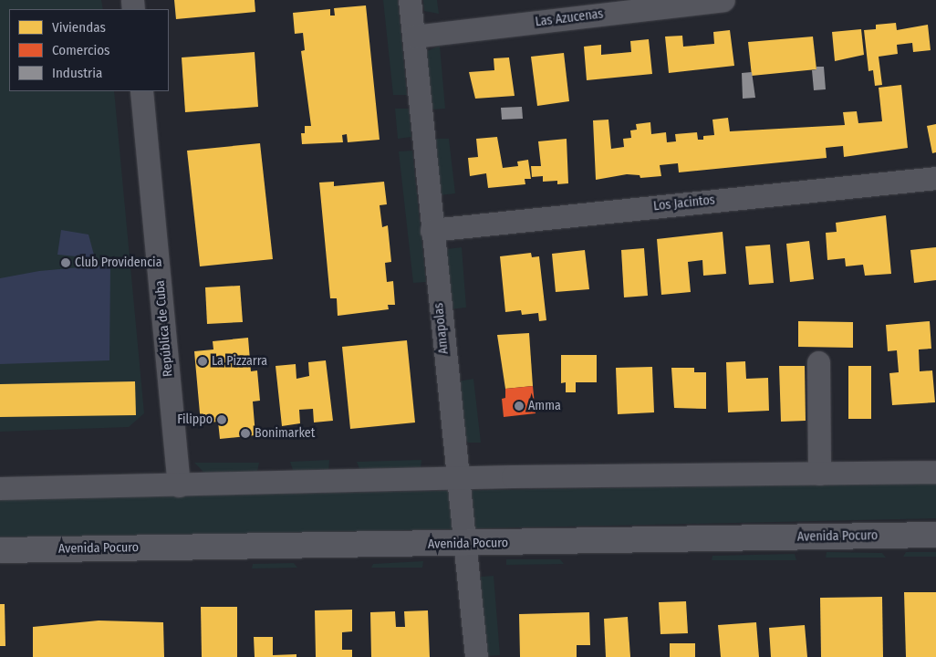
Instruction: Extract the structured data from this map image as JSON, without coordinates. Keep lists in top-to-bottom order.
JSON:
{
  "streets": {
    "main road": ["Avenida Pocuro"],
    "street": [
      "Las Azucenas",
      "Los Jacintos",
      "República de Cuba",
      "Amapolas"
    ]
  },
  "crossings": [
    ["Las Azucenas", "Amapolas"],
    ["Los Jacintos", "Amapolas"],
    ["Amapolas", "Avenida Pocuro"]
  ],
  "places": [
    "Club Providencia",
    "La Pizzarra",
    "Amma",
    "Filippo",
    "Bonimarket"
  ],
  "legend": ["Viviendas", "Comercios", "Industria"]
}
